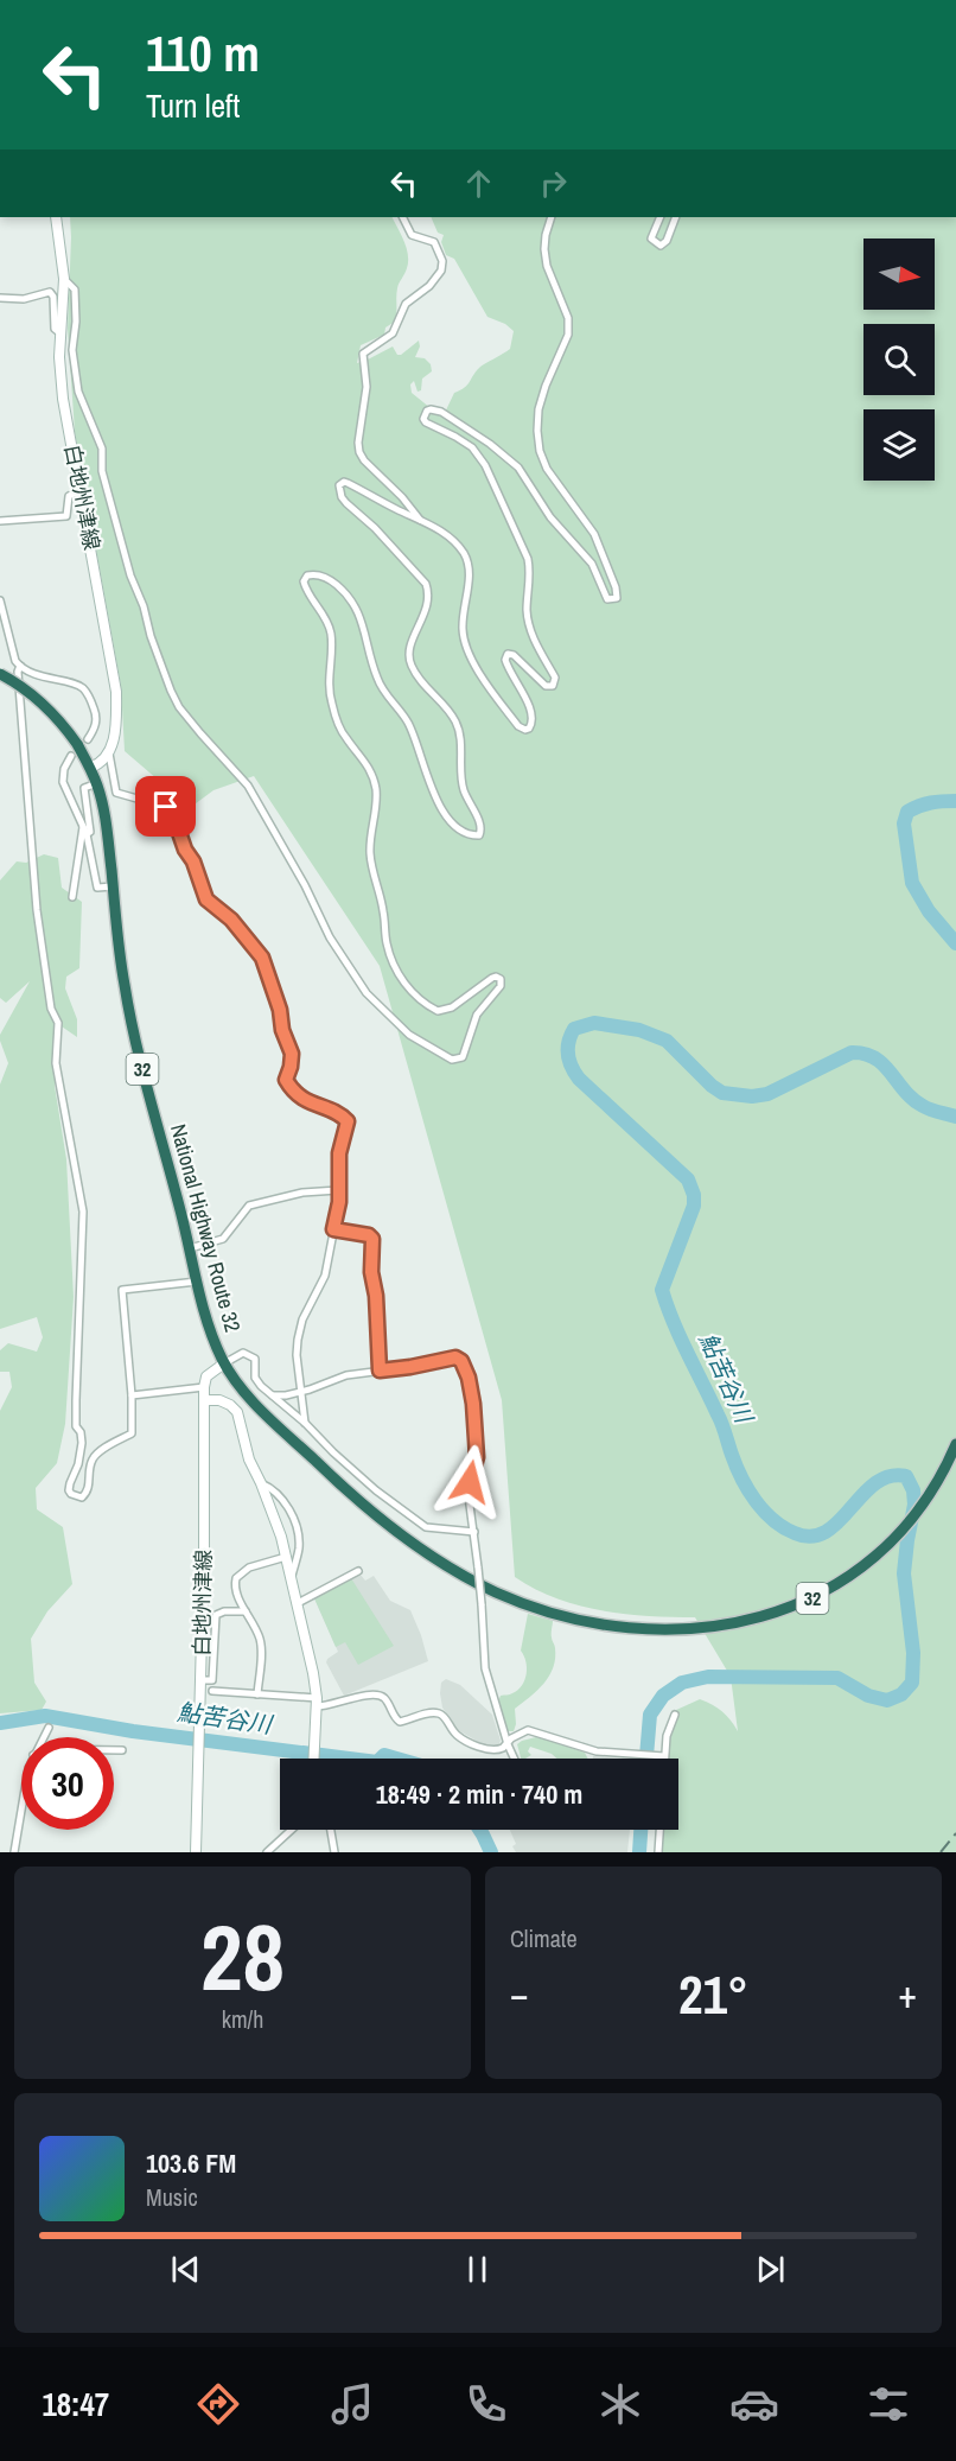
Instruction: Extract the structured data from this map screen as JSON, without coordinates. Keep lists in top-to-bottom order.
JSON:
{
  "streets": {
    "highway": ["32", "National Highway Route 32"],
    "main road": ["白地州津線"]
  },
  "water": ["鮎苦谷川"],
  "north": "right",
  "page": {
    "turn": ["110 m", "Turn left"],
    "limit": "30",
    "trip": "18:49 · 2 min · 740 m",
    "tile": [
      ["28", "km/h"],
      "Climate"
    ],
    "heat": ["−", "21°", "+"],
    "song": ["103.6 FM", "Music"],
    "tabs": "18:47"
  }
}
